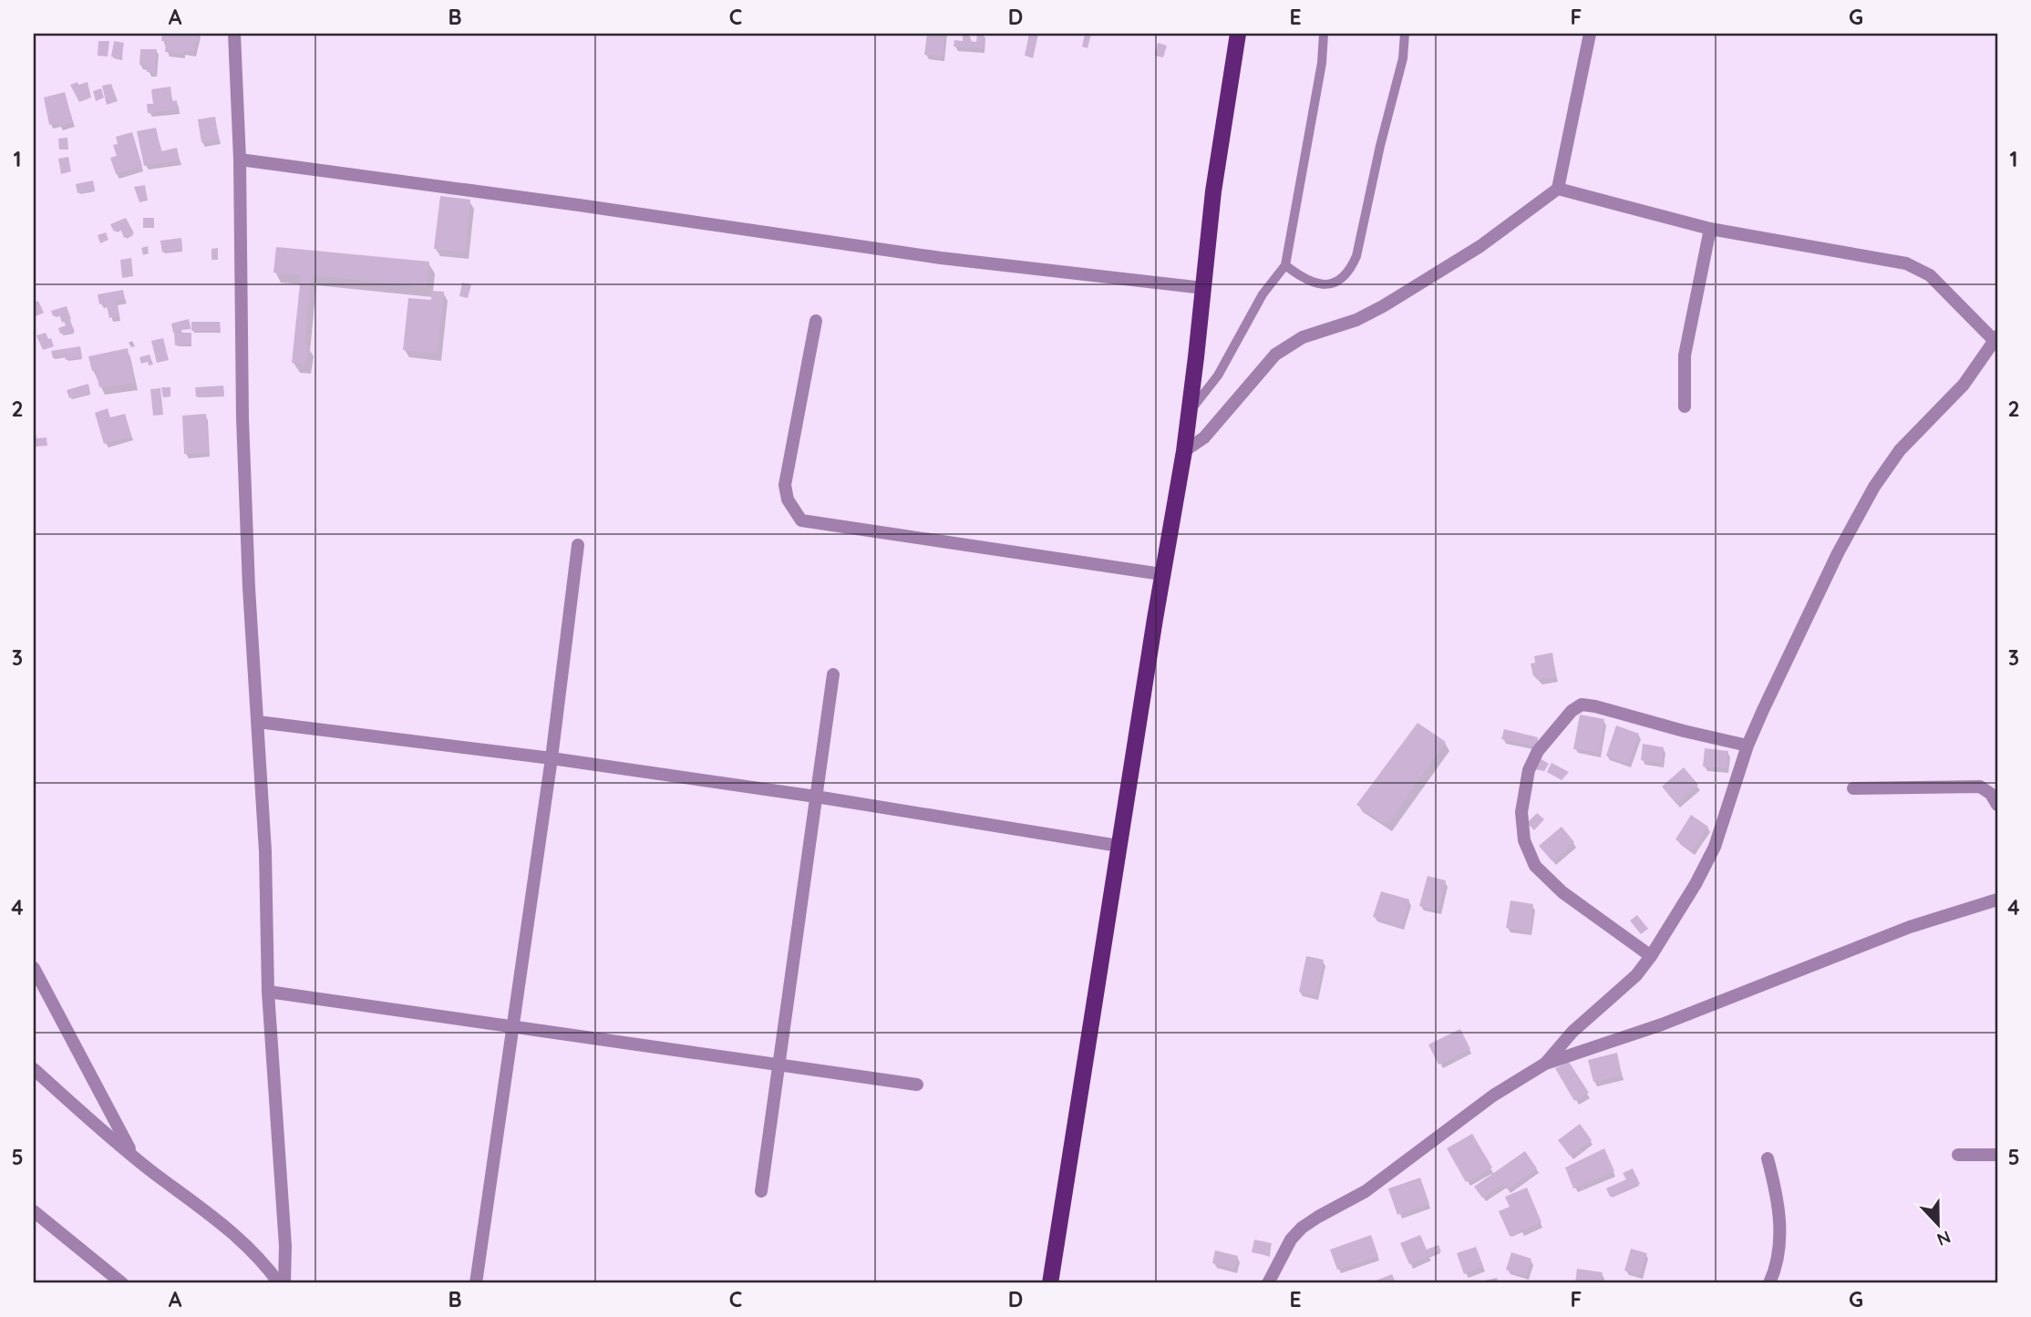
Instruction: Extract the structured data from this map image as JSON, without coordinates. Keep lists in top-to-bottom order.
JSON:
{
  "north": "bottom",
  "grid": {
    "columns": [
      "A",
      "B",
      "C",
      "D",
      "E",
      "F",
      "G"
    ],
    "rows": [
      "1",
      "2",
      "3",
      "4",
      "5"
    ]
  }
}
